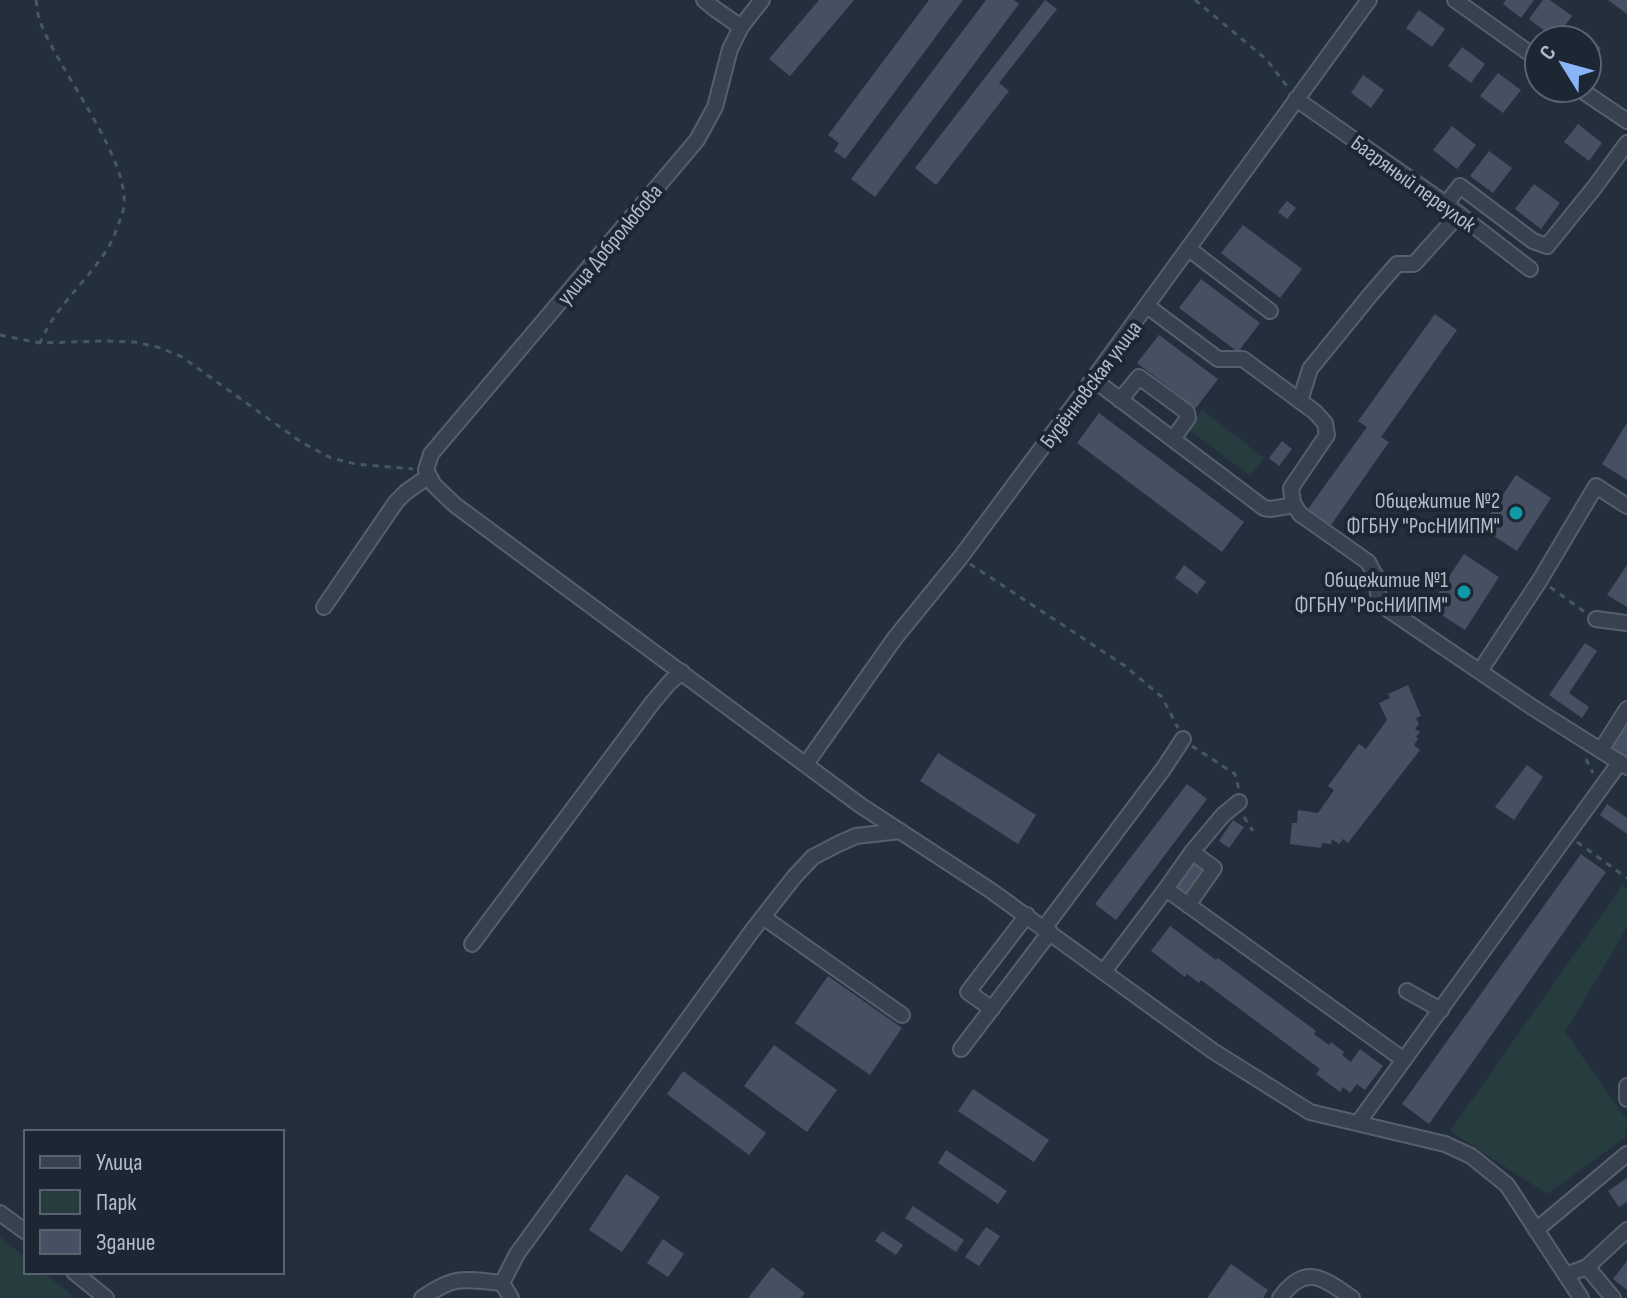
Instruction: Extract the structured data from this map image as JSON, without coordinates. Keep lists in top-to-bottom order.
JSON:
{
  "streets": {
    "street": ["Багряный переулок", "улица Добролюбова", "Будённовская улица"]
  },
  "crossings": [
    ["Багряный переулок", "Будённовская улица"]
  ],
  "places": ["Общежитие №2 ФГБНУ \"РосНИИПМ\"", "Общежитие №1 ФГБНУ \"РосНИИПМ\""],
  "legend": ["Улица", "Парк", "Здание"],
  "north": "top left"
}
